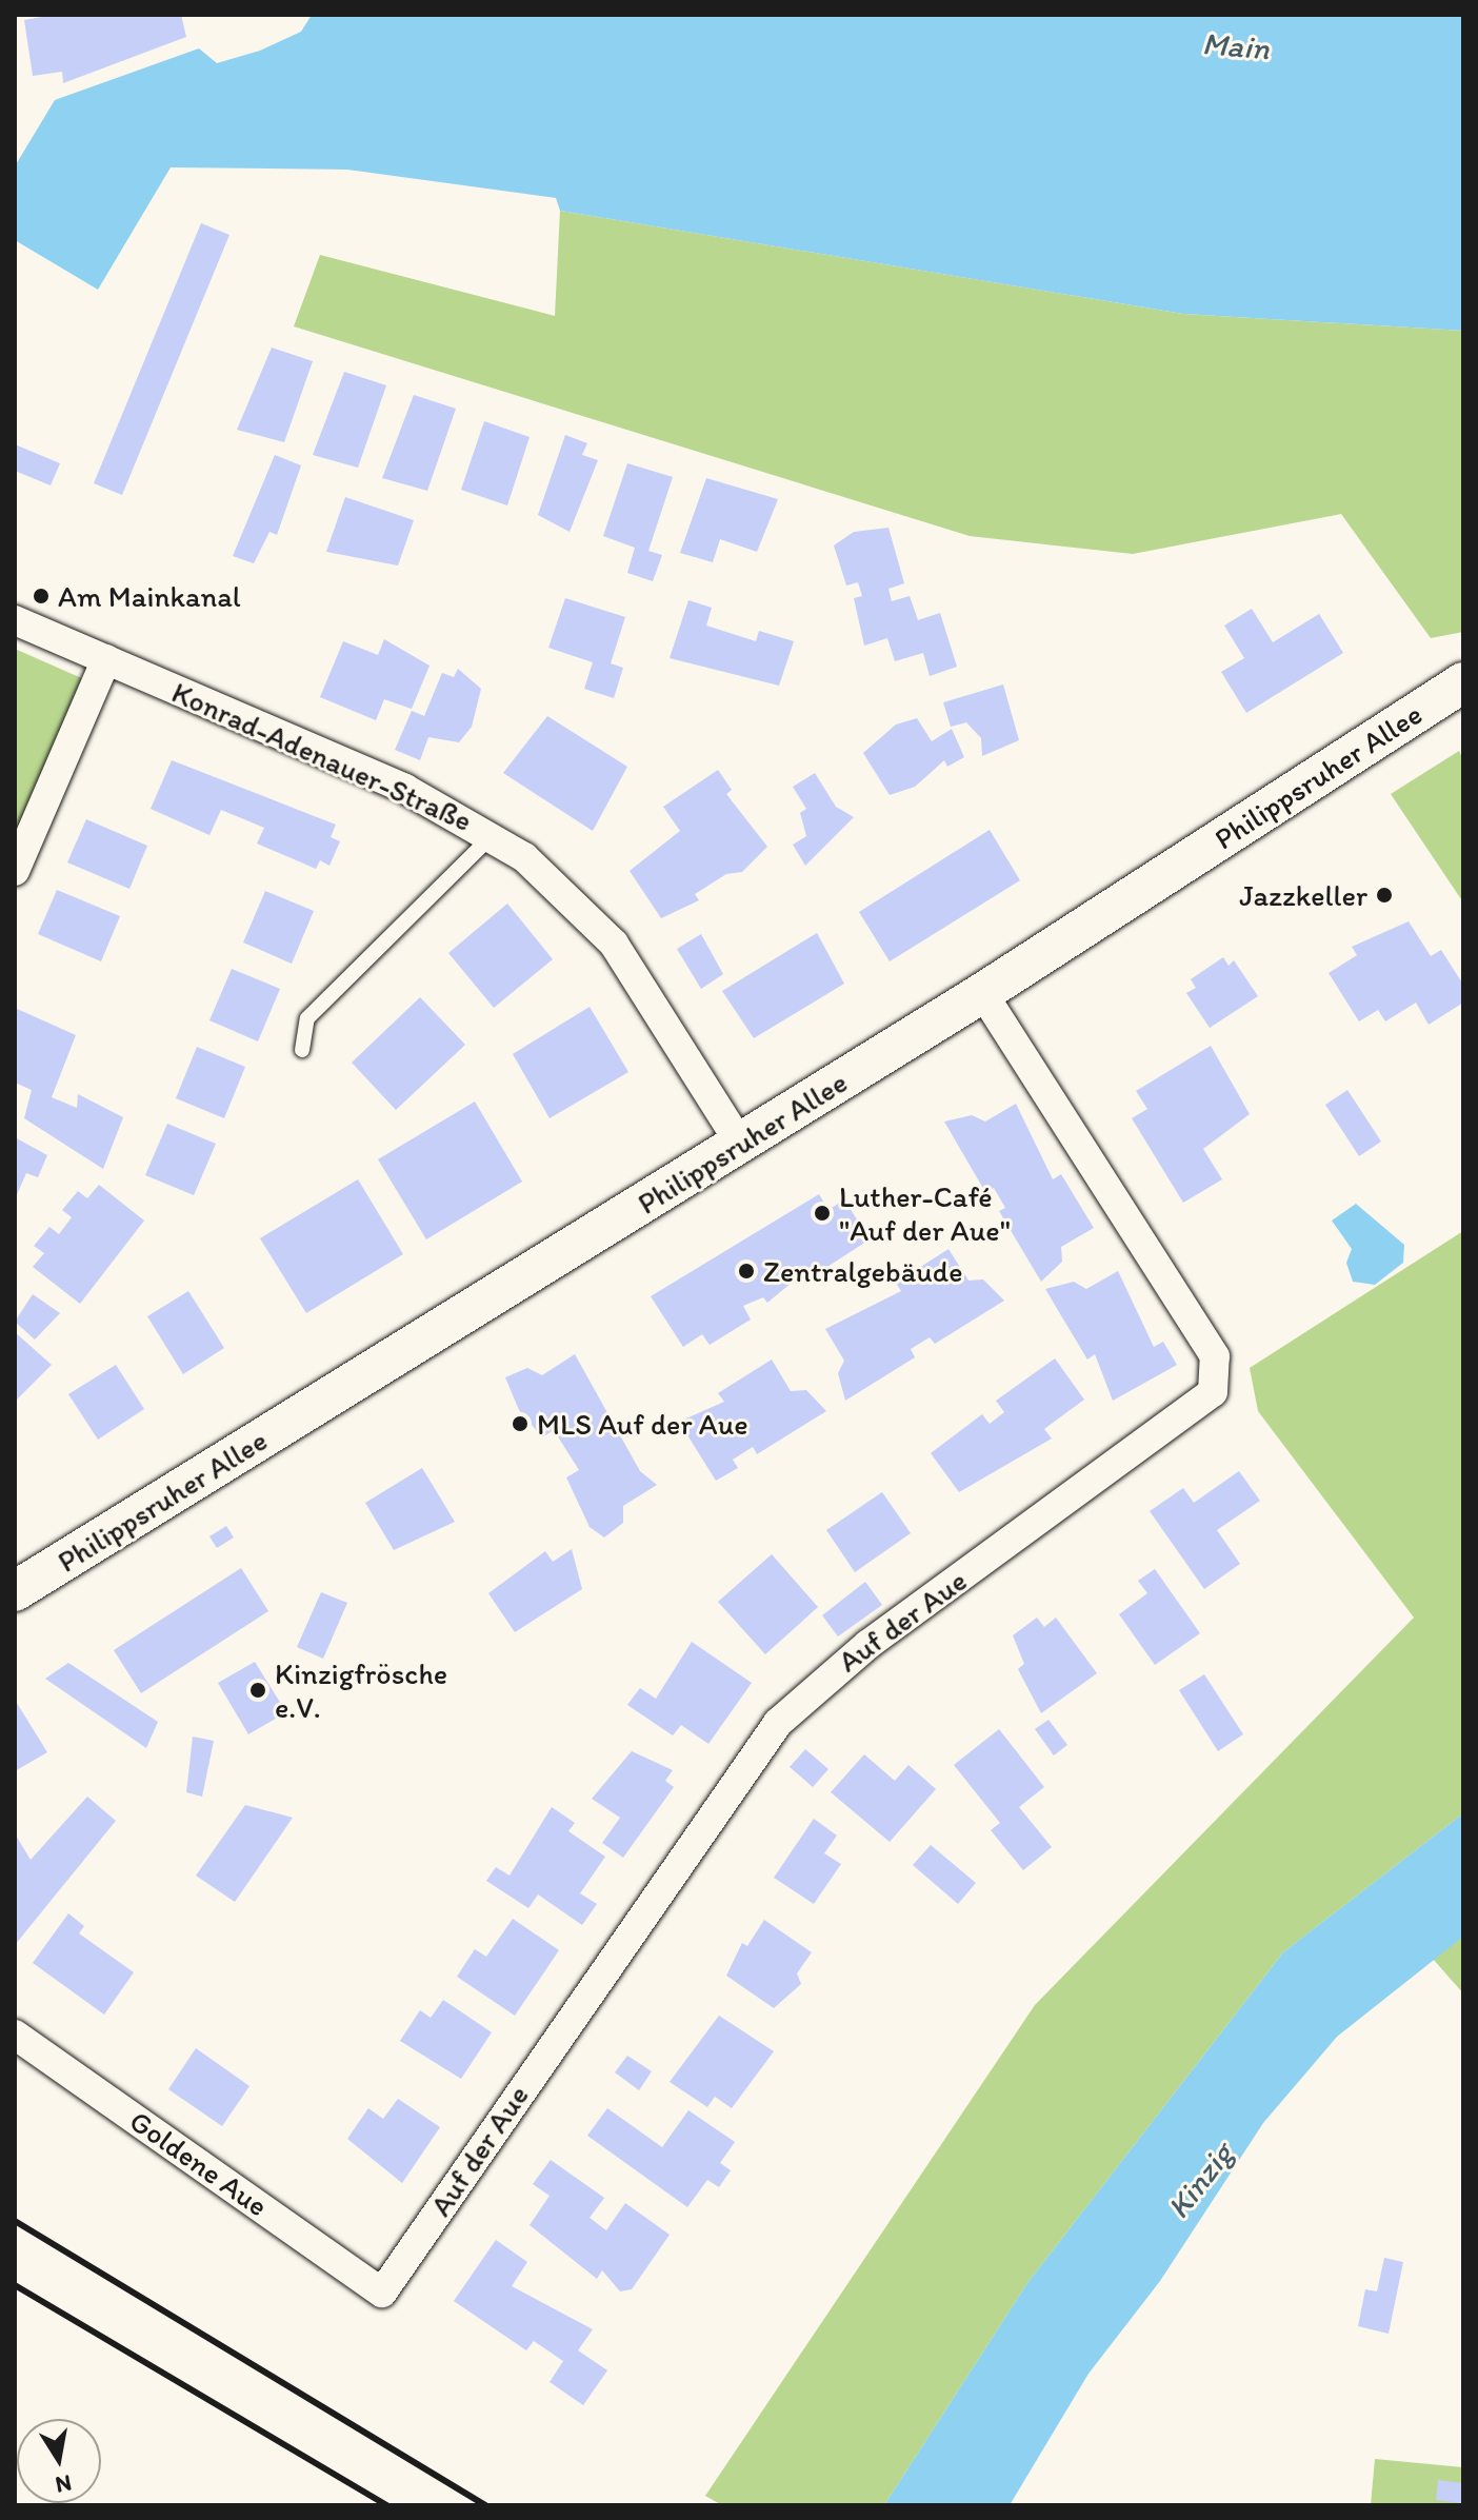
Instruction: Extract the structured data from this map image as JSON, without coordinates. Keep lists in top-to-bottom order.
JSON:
{
  "streets": {
    "main road": ["Philippsruher Allee"],
    "street": ["Konrad-Adenauer-Straße", "Auf der Aue", "Goldene Aue"]
  },
  "crossings": [
    ["Konrad-Adenauer-Straße", "Philippsruher Allee"],
    ["Philippsruher Allee", "Auf der Aue"],
    ["Auf der Aue", "Goldene Aue"]
  ],
  "water": ["Main", "Kinzig"],
  "places": [
    "Am Mainkanal",
    "Jazzkeller",
    "Luther-Café \"Auf der Aue\"",
    "Zentralgebäude",
    "MLS Auf der Aue",
    "Kinzigfrösche e.V."
  ],
  "north": "bottom"
}
